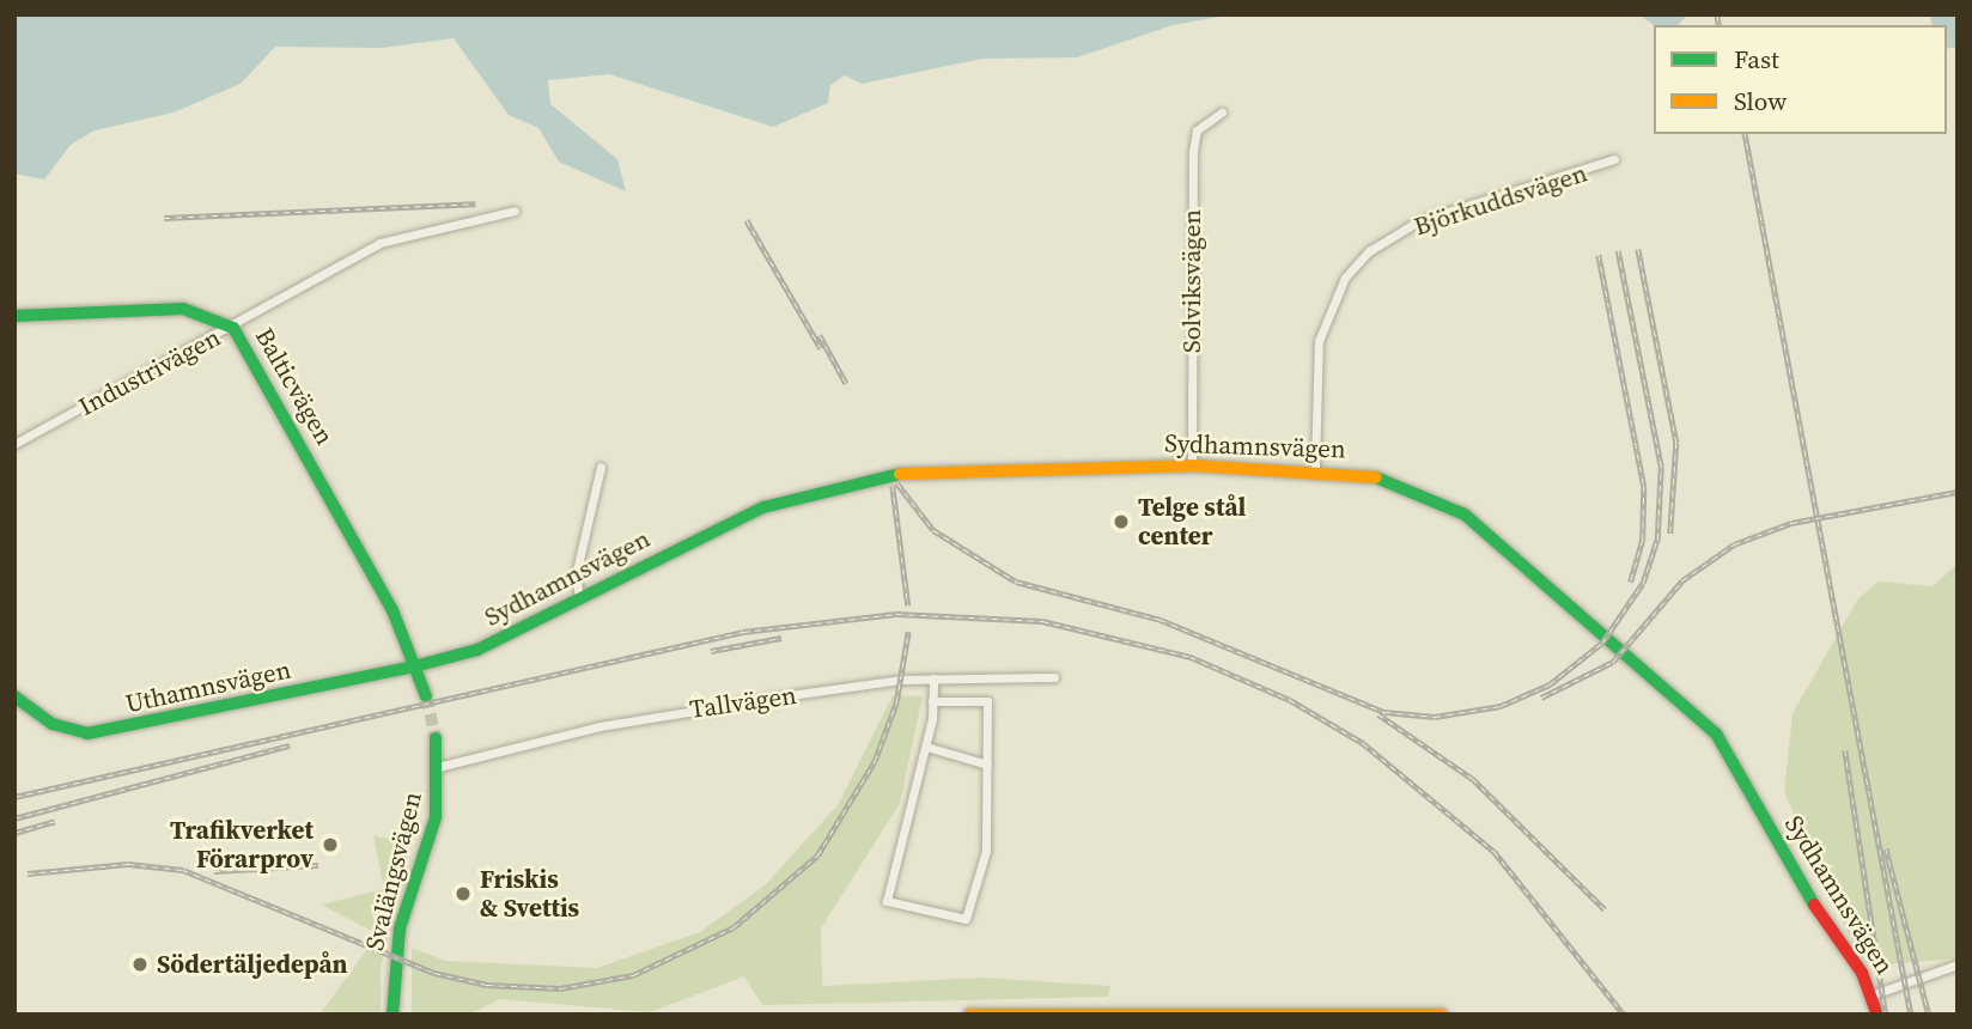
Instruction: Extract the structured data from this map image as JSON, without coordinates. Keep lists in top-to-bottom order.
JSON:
{
  "streets": {
    "main road": [
      "Balticvägen",
      "Sydhamnsvägen",
      "Uthamnsvägen",
      "Svalängsvägen"
    ],
    "street": [
      "Björkuddsvägen",
      "Solviksvägen",
      "Industrivägen",
      "Tallvägen"
    ]
  },
  "crossings": [
    ["Björkuddsvägen", "Sydhamnsvägen"],
    ["Solviksvägen", "Sydhamnsvägen"],
    ["Industrivägen", "Balticvägen"],
    ["Balticvägen", "Sydhamnsvägen"],
    ["Balticvägen", "Uthamnsvägen"],
    ["Sydhamnsvägen", "Uthamnsvägen"],
    ["Tallvägen", "Svalängsvägen"]
  ],
  "places": [
    "Telge stål center",
    "Trafikverket Förarprov",
    "Friskis & Svettis",
    "Södertäljedepån"
  ],
  "legend": ["Fast", "Slow"]
}
